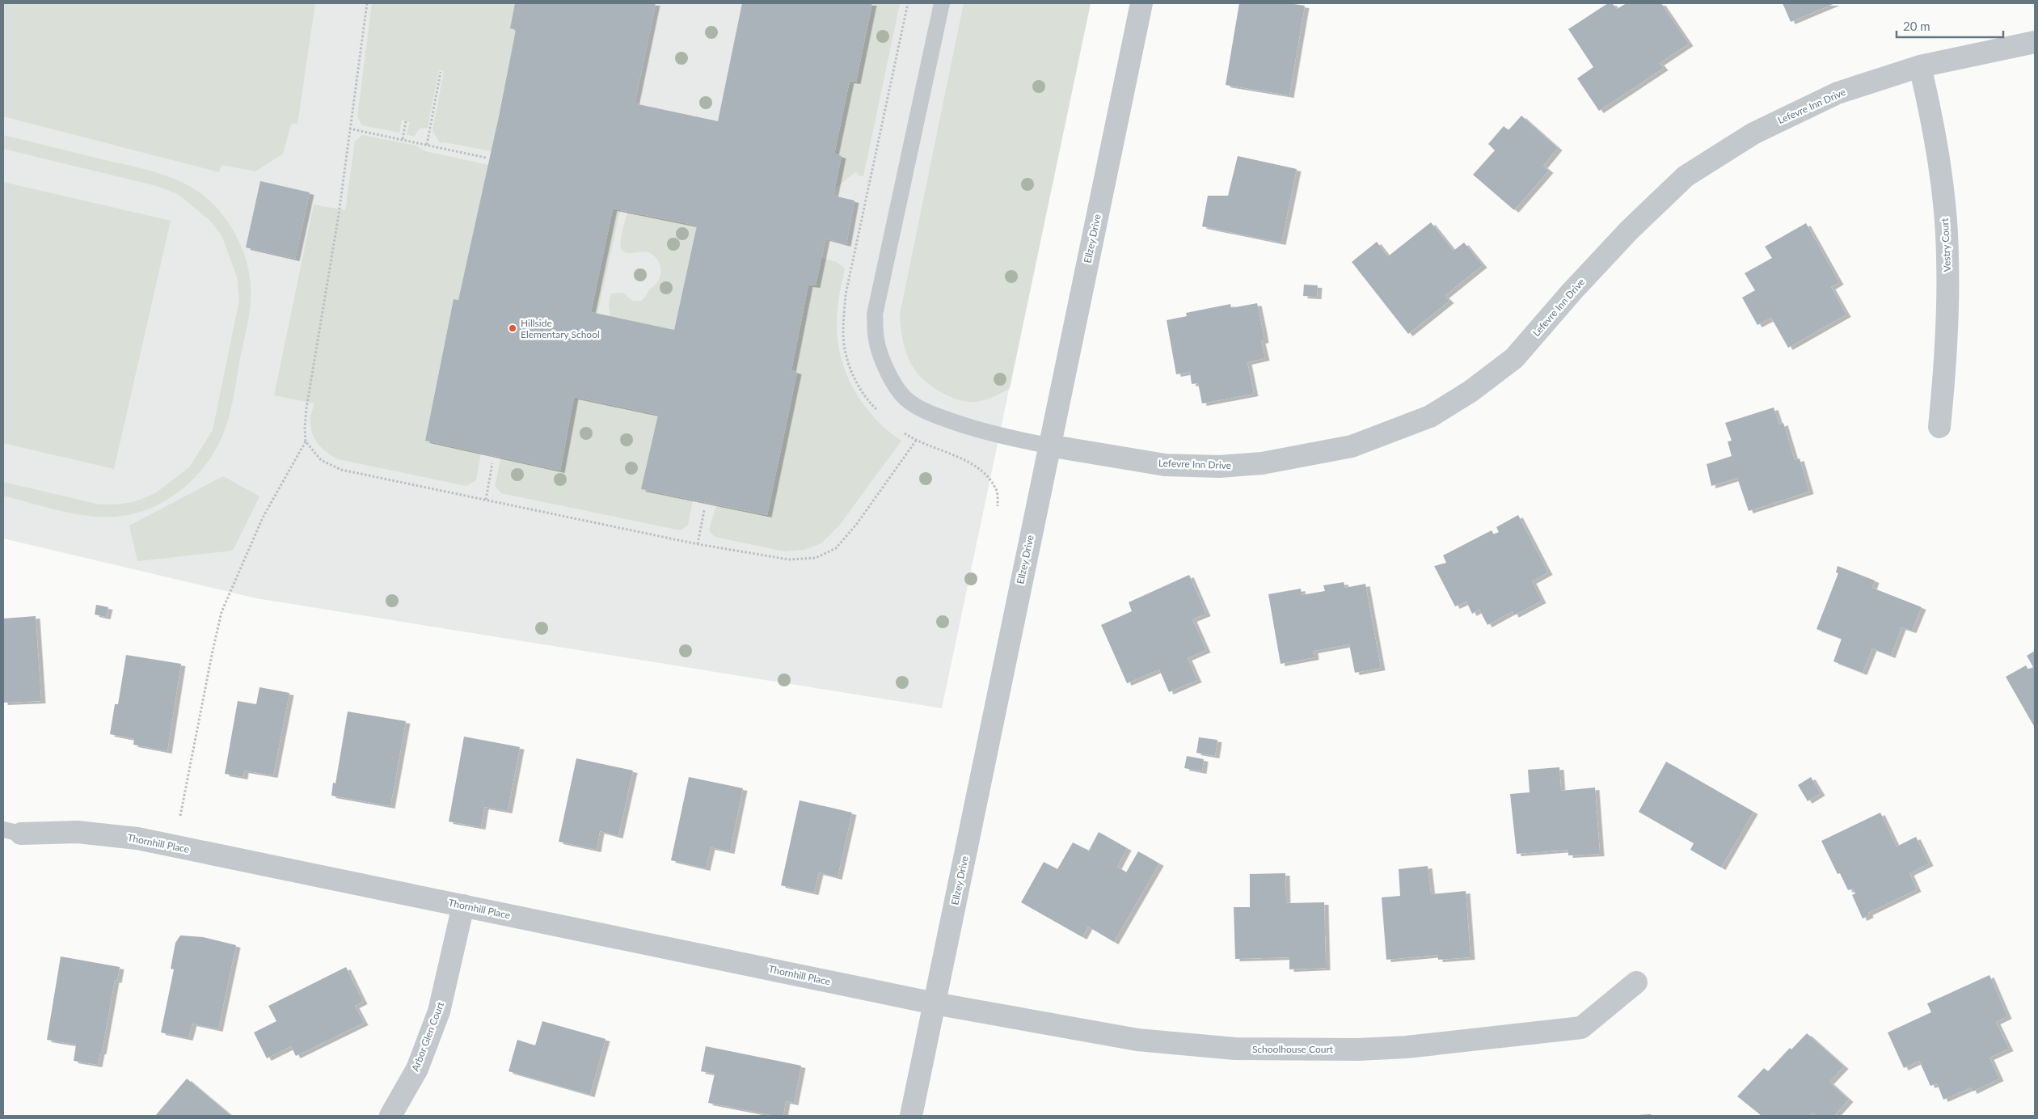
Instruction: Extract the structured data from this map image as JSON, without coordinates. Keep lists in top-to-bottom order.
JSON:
{
  "streets": {
    "street": [
      "Lefevre Inn Drive",
      "Ellzey Drive",
      "Vestry Court",
      "Thornhill Place",
      "Arbor Glen Court",
      "Schoolhouse Court"
    ]
  },
  "crossings": [
    ["Lefevre Inn Drive", "Ellzey Drive"],
    ["Lefevre Inn Drive", "Vestry Court"],
    ["Ellzey Drive", "Thornhill Place"],
    ["Ellzey Drive", "Schoolhouse Court"],
    ["Thornhill Place", "Arbor Glen Court"],
    ["Thornhill Place", "Schoolhouse Court"]
  ],
  "places": ["Hillside Elementary School"],
  "scale_bar": "20 m"
}
